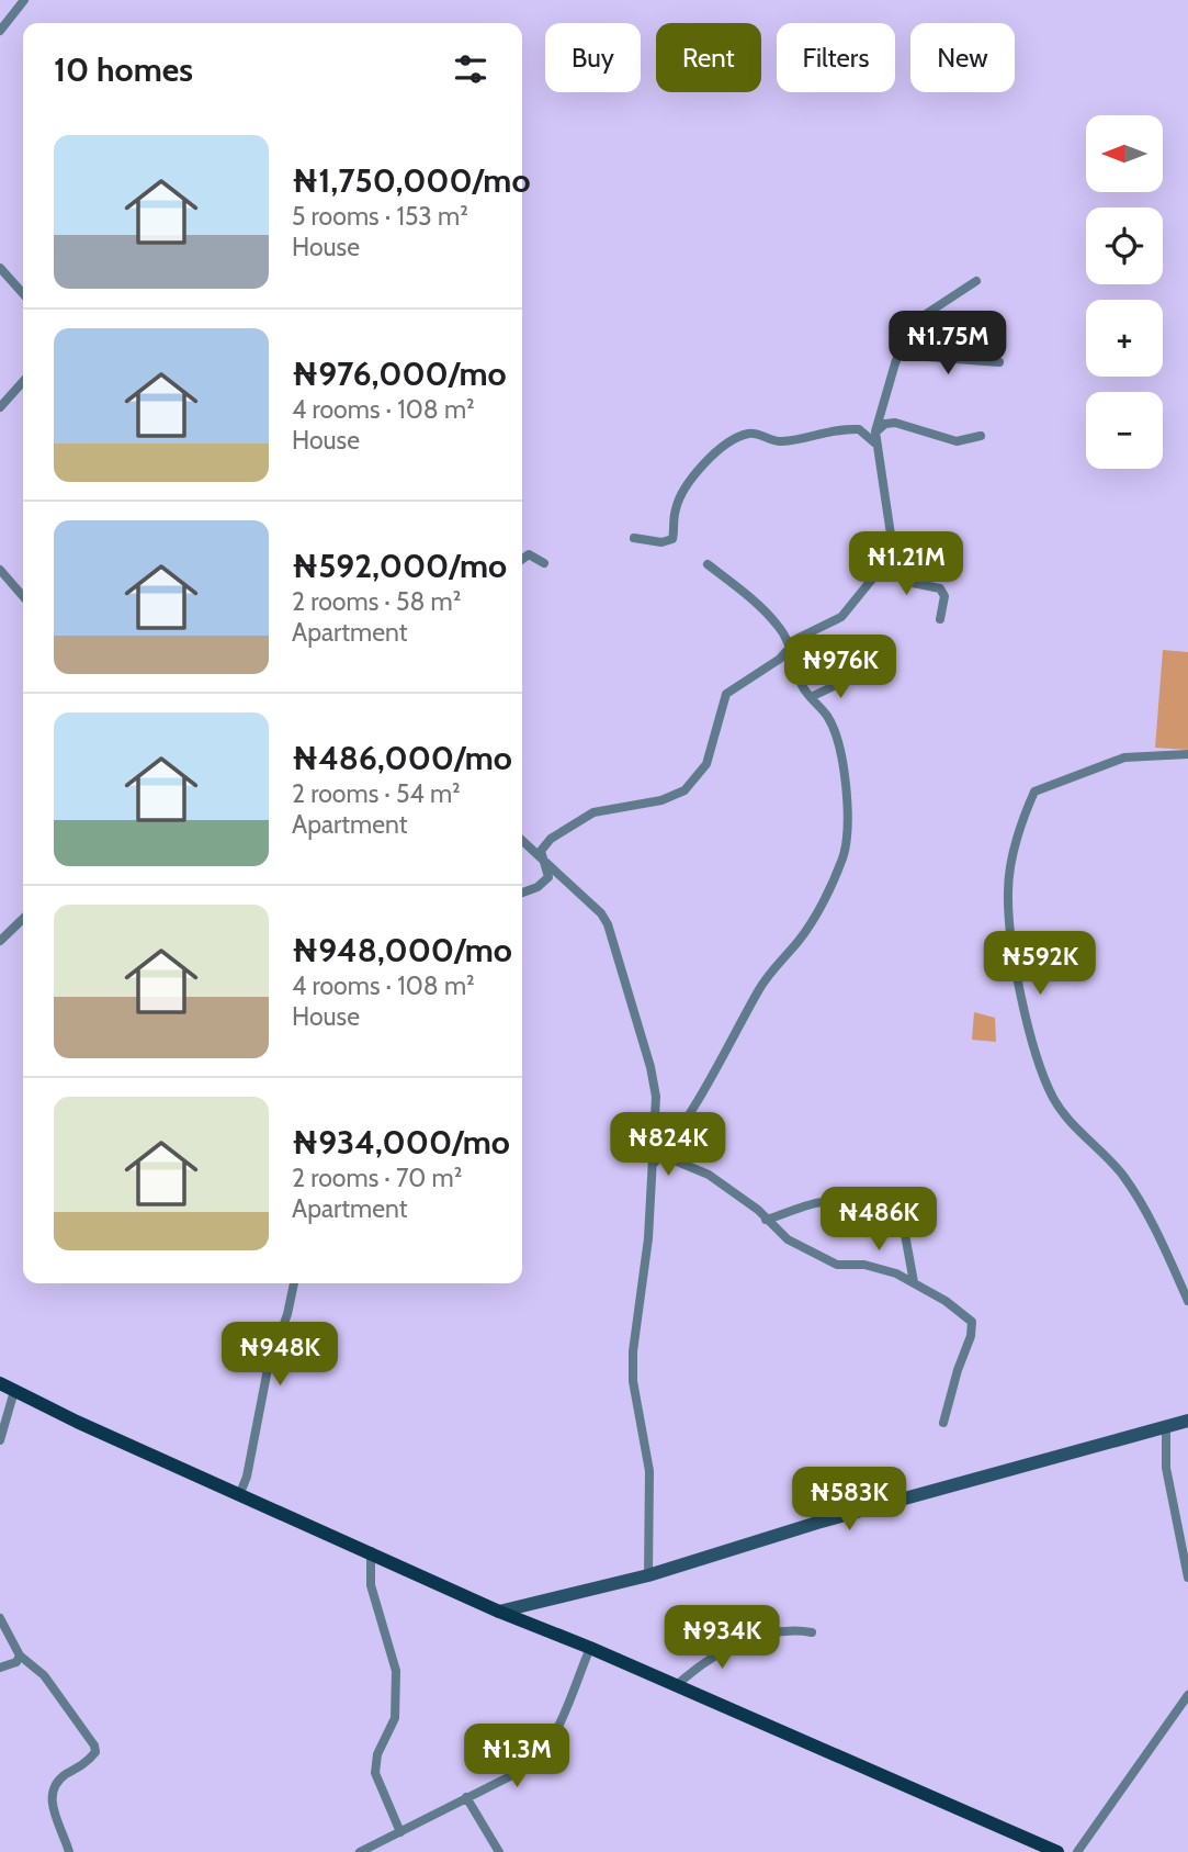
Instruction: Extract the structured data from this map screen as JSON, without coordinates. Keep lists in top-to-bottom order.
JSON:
{
  "north": "left",
  "page": {
    "chip": [
      "Buy",
      "Rent",
      "Filters",
      "New"
    ],
    "heading": "10 homes",
    "map_buttons": ["+", "−"],
    "list": [
      {
        "name": "₦1,750,000/mo",
        "note": "5 rooms · 153 m² · House"
      },
      {
        "name": "₦976,000/mo",
        "note": "4 rooms · 108 m² · House"
      },
      {
        "name": "₦592,000/mo",
        "note": "2 rooms · 58 m² · Apartment"
      },
      {
        "name": "₦486,000/mo",
        "note": "2 rooms · 54 m² · Apartment"
      },
      {
        "name": "₦948,000/mo",
        "note": "4 rooms · 108 m² · House"
      },
      {
        "name": "₦934,000/mo",
        "note": "2 rooms · 70 m² · Apartment"
      }
    ],
    "price": [
      "₦1.75M",
      "₦1.21M",
      "₦976K",
      "₦592K",
      "₦824K",
      "₦486K",
      "₦948K",
      "₦583K",
      "₦934K",
      "₦1.3M"
    ]
  }
}
